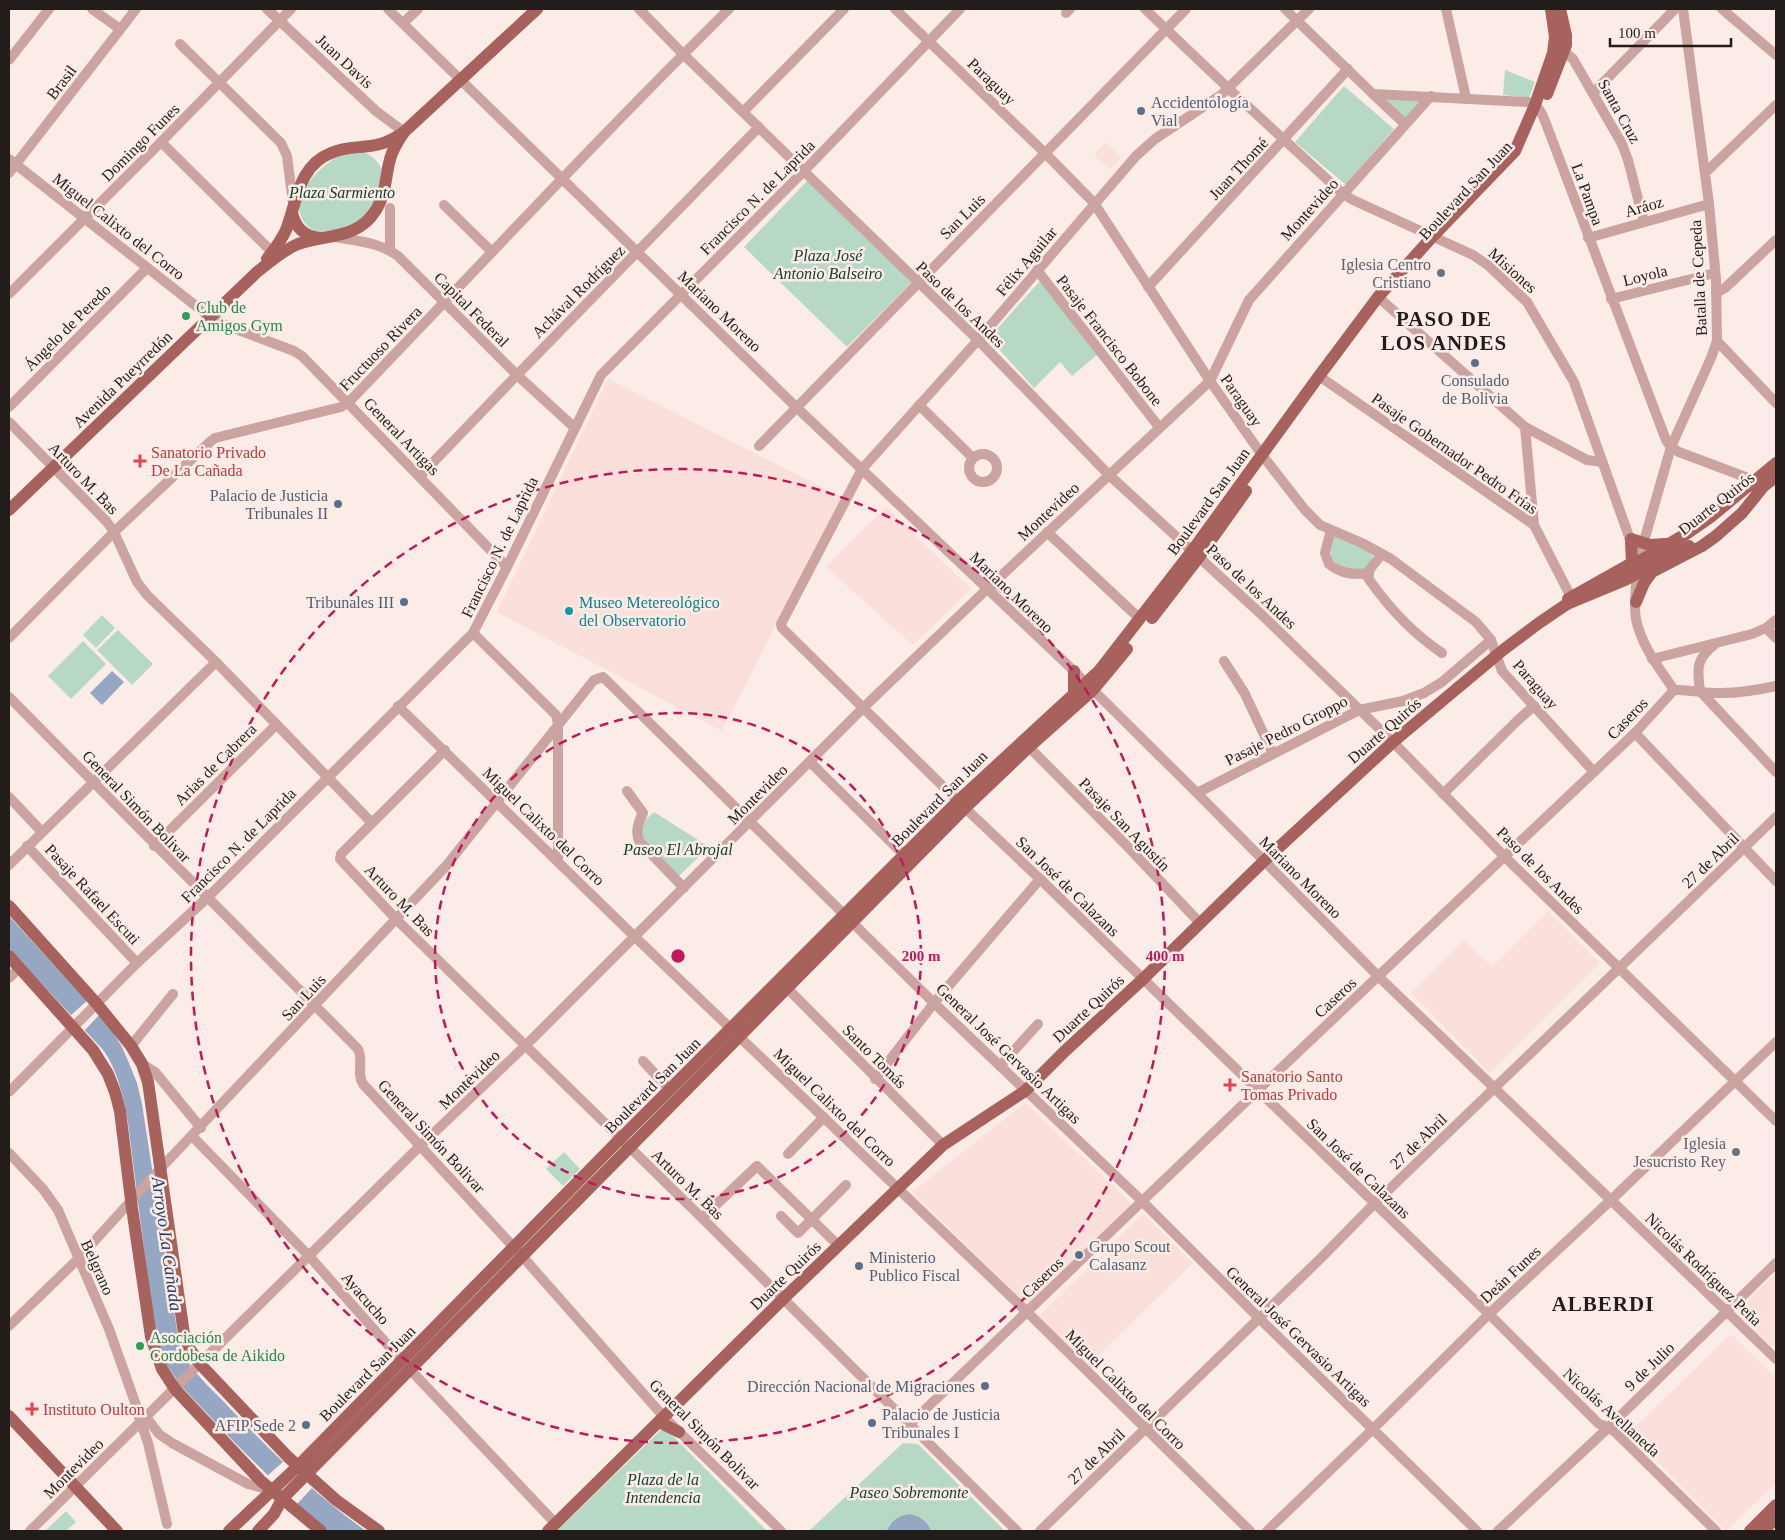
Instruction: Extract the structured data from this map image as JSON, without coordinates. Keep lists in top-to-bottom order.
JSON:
{
  "streets": {
    "main road": ["Boulevard San Juan", "Avenida Pueyrredón", "Duarte Quirós"],
    "street": [
      "Juan Davis",
      "Paraguay",
      "Brasil",
      "Santa Cruz",
      "Domingo Funes",
      "Juan Thomé",
      "La Pampa",
      "Francisco N. de Laprida",
      "Aráoz",
      "Montevideo",
      "San Luis",
      "Miguel Calixto del Corro",
      "Félix Aguilar",
      "Misiones",
      "Loyola",
      "Batalla de Cepeda",
      "Achával Rodríguez",
      "Paso de los Andes",
      "Capital Federal",
      "Mariano Moreno",
      "Ángelo de Peredo",
      "Pasaje Francisco Bobone",
      "Fructuoso Rivera",
      "General Artigas",
      "Pasaje Gobernador Pedro Frías",
      "Arturo M. Bas",
      "Caseros",
      "Pasaje Pedro Groppo",
      "Arias de Cabrera",
      "General Simón Bolivar",
      "Pasaje San Agustín",
      "27 de Abril",
      "San José de Calazans",
      "Pasaje Rafael Escuti",
      "General José Gervasio Artigas",
      "Santo Tomás",
      "Belgrano",
      "Nicolás Rodríguez Peña",
      "Deán Funes",
      "Ayacucho",
      "9 de Julio",
      "Nicolás Avellaneda"
    ]
  },
  "crossings": [
    ["Juan Davis", "Domingo Funes"],
    ["Juan Davis", "Avenida Pueyrredón"],
    ["Paraguay", "Juan Thomé"],
    ["Paraguay", "Boulevard San Juan"],
    ["Paraguay", "Francisco N. de Laprida"],
    ["Paraguay", "Montevideo"],
    ["Paraguay", "San Luis"],
    ["Paraguay", "Félix Aguilar"],
    ["Paraguay", "Duarte Quirós"],
    ["Paraguay", "Caseros"],
    ["Paraguay", "Pasaje Pedro Groppo"],
    ["Brasil", "Miguel Calixto del Corro"],
    ["Santa Cruz", "Boulevard San Juan"],
    ["Santa Cruz", "Aráoz"],
    ["Domingo Funes", "Miguel Calixto del Corro"],
    ["Juan Thomé", "Misiones"],
    ["Boulevard San Juan", "La Pampa"],
    ["Boulevard San Juan", "Miguel Calixto del Corro"],
    ["Boulevard San Juan", "Misiones"],
    ["Boulevard San Juan", "Paso de los Andes"],
    ["Boulevard San Juan", "Mariano Moreno"],
    ["Boulevard San Juan", "Pasaje Gobernador Pedro Frías"],
    ["Boulevard San Juan", "Arturo M. Bas"],
    ["Boulevard San Juan", "General Simón Bolivar"],
    ["Boulevard San Juan", "Pasaje San Agustín"],
    ["Boulevard San Juan", "San José de Calazans"],
    ["Boulevard San Juan", "General José Gervasio Artigas"],
    ["Boulevard San Juan", "Santo Tomás"],
    ["Boulevard San Juan", "Belgrano"],
    ["Boulevard San Juan", "Ayacucho"],
    ["La Pampa", "Aráoz"],
    ["La Pampa", "Loyola"],
    ["La Pampa", "Batalla de Cepeda"],
    ["Francisco N. de Laprida", "Miguel Calixto del Corro"],
    ["Francisco N. de Laprida", "Paso de los Andes"],
    ["Francisco N. de Laprida", "Capital Federal"],
    ["Francisco N. de Laprida", "Mariano Moreno"],
    ["Francisco N. de Laprida", "General Artigas"],
    ["Francisco N. de Laprida", "Arturo M. Bas"],
    ["Francisco N. de Laprida", "General Simón Bolivar"],
    ["Francisco N. de Laprida", "Pasaje Rafael Escuti"],
    ["Aráoz", "Batalla de Cepeda"],
    ["Montevideo", "Miguel Calixto del Corro"],
    ["Montevideo", "Misiones"],
    ["Montevideo", "Paso de los Andes"],
    ["Montevideo", "Mariano Moreno"],
    ["Montevideo", "Pasaje Francisco Bobone"],
    ["Montevideo", "Arturo M. Bas"],
    ["Montevideo", "General Simón Bolivar"],
    ["Montevideo", "San José de Calazans"],
    ["Montevideo", "General José Gervasio Artigas"],
    ["Montevideo", "Belgrano"],
    ["Montevideo", "Ayacucho"],
    ["San Luis", "Miguel Calixto del Corro"],
    ["San Luis", "Misiones"],
    ["San Luis", "Paso de los Andes"],
    ["San Luis", "Mariano Moreno"],
    ["San Luis", "Arturo M. Bas"],
    ["San Luis", "General Simón Bolivar"],
    ["San Luis", "General José Gervasio Artigas"],
    ["San Luis", "Belgrano"],
    ["San Luis", "Ayacucho"],
    ["Miguel Calixto del Corro", "Ángelo de Peredo"],
    ["Miguel Calixto del Corro", "Avenida Pueyrredón"],
    ["Miguel Calixto del Corro", "General Artigas"],
    ["Miguel Calixto del Corro", "Duarte Quirós"],
    ["Miguel Calixto del Corro", "Caseros"],
    ["Miguel Calixto del Corro", "27 de Abril"],
    ["Félix Aguilar", "Misiones"],
    ["Félix Aguilar", "Paso de los Andes"],
    ["Félix Aguilar", "Mariano Moreno"],
    ["Félix Aguilar", "Pasaje Francisco Bobone"],
    ["Félix Aguilar", "San José de Calazans"],
    ["Misiones", "Batalla de Cepeda"],
    ["Loyola", "Batalla de Cepeda"],
    ["Achával Rodríguez", "Paso de los Andes"],
    ["Achával Rodríguez", "Capital Federal"],
    ["Achával Rodríguez", "Mariano Moreno"],
    ["Achával Rodríguez", "General Artigas"],
    ["Paso de los Andes", "Fructuoso Rivera"],
    ["Paso de los Andes", "Duarte Quirós"],
    ["Paso de los Andes", "Caseros"],
    ["Paso de los Andes", "Pasaje Pedro Groppo"],
    ["Paso de los Andes", "27 de Abril"],
    ["Paso de los Andes", "Deán Funes"],
    ["Capital Federal", "Fructuoso Rivera"],
    ["Capital Federal", "Avenida Pueyrredón"],
    ["Mariano Moreno", "Fructuoso Rivera"],
    ["Mariano Moreno", "Avenida Pueyrredón"],
    ["Mariano Moreno", "Duarte Quirós"],
    ["Mariano Moreno", "Caseros"],
    ["Mariano Moreno", "Pasaje Pedro Groppo"],
    ["Mariano Moreno", "27 de Abril"],
    ["Mariano Moreno", "Nicolás Rodríguez Peña"],
    ["Mariano Moreno", "Deán Funes"],
    ["Fructuoso Rivera", "General Artigas"],
    ["Fructuoso Rivera", "Arturo M. Bas"],
    ["Avenida Pueyrredón", "General Artigas"],
    ["Avenida Pueyrredón", "Arturo M. Bas"],
    ["Pasaje Gobernador Pedro Frías", "Duarte Quirós"],
    ["Arturo M. Bas", "Duarte Quirós"],
    ["Arturo M. Bas", "Caseros"],
    ["Arturo M. Bas", "Arias de Cabrera"],
    ["Duarte Quirós", "General Simón Bolivar"],
    ["Duarte Quirós", "Pasaje San Agustín"],
    ["Duarte Quirós", "San José de Calazans"],
    ["Duarte Quirós", "General José Gervasio Artigas"],
    ["Duarte Quirós", "Santo Tomás"],
    ["Duarte Quirós", "Ayacucho"],
    ["Caseros", "San José de Calazans"],
    ["Caseros", "General José Gervasio Artigas"],
    ["Arias de Cabrera", "General Simón Bolivar"],
    ["27 de Abril", "San José de Calazans"],
    ["27 de Abril", "General José Gervasio Artigas"],
    ["San José de Calazans", "Deán Funes"],
    ["San José de Calazans", "Nicolás Avellaneda"],
    ["General José Gervasio Artigas", "Deán Funes"],
    ["Nicolás Rodríguez Peña", "Deán Funes"],
    ["Nicolás Rodríguez Peña", "9 de Julio"],
    ["Deán Funes", "Nicolás Avellaneda"],
    ["9 de Julio", "Nicolás Avellaneda"]
  ],
  "districts": ["PASO DE LOS ANDES", "ALBERDI"],
  "water": ["Arroyo La Cañada"],
  "parks": [
    "Plaza Sarmiento",
    "Plaza José Antonio Balseiro",
    "Paseo El Abrojal",
    "Plaza de la Intendencia",
    "Paseo Sobremonte"
  ],
  "places": {
    "other": [
      "Accidentología Vial",
      "Iglesia Centro Cristiano",
      "Club de Amigos Gym",
      "Consulado de Bolivia",
      "Palacio de Justicia Tribunales II",
      "Tribunales III",
      "Museo Metereológico del Observatorio",
      "Iglesia Jesucristo Rey",
      "Grupo Scout Calasanz",
      "Ministerio Publico Fiscal",
      "Asociación Cordobesa de Aikido",
      "Dirección Nacional de Migraciones",
      "Palacio de Justicia Tribunales I",
      "AFIP Sede 2"
    ],
    "health": ["Sanatorio Privado De La Cañada", "Sanatorio Santo Tomas Privado", "Instituto Oulton"]
  },
  "scale_bar": "100 m",
  "rings": ["200 m", "400 m"]
}
